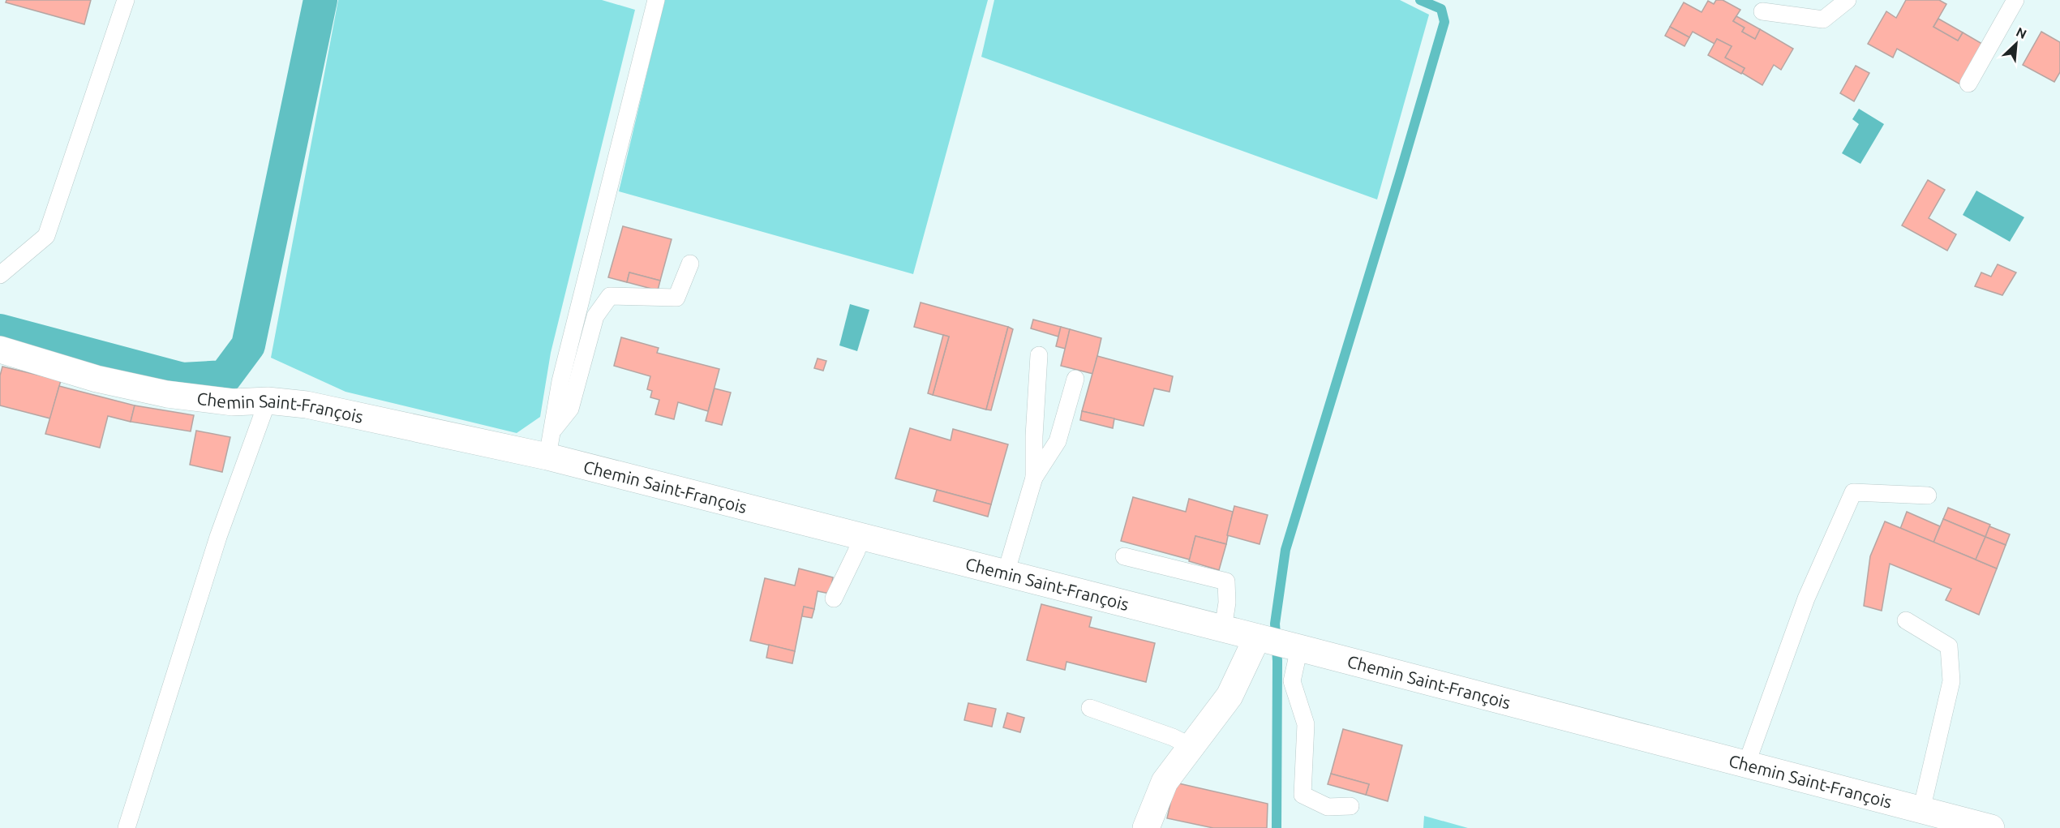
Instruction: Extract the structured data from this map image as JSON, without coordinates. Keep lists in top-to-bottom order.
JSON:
{
  "streets": {
    "street": ["Chemin Saint-François"]
  },
  "north": "top right"
}
